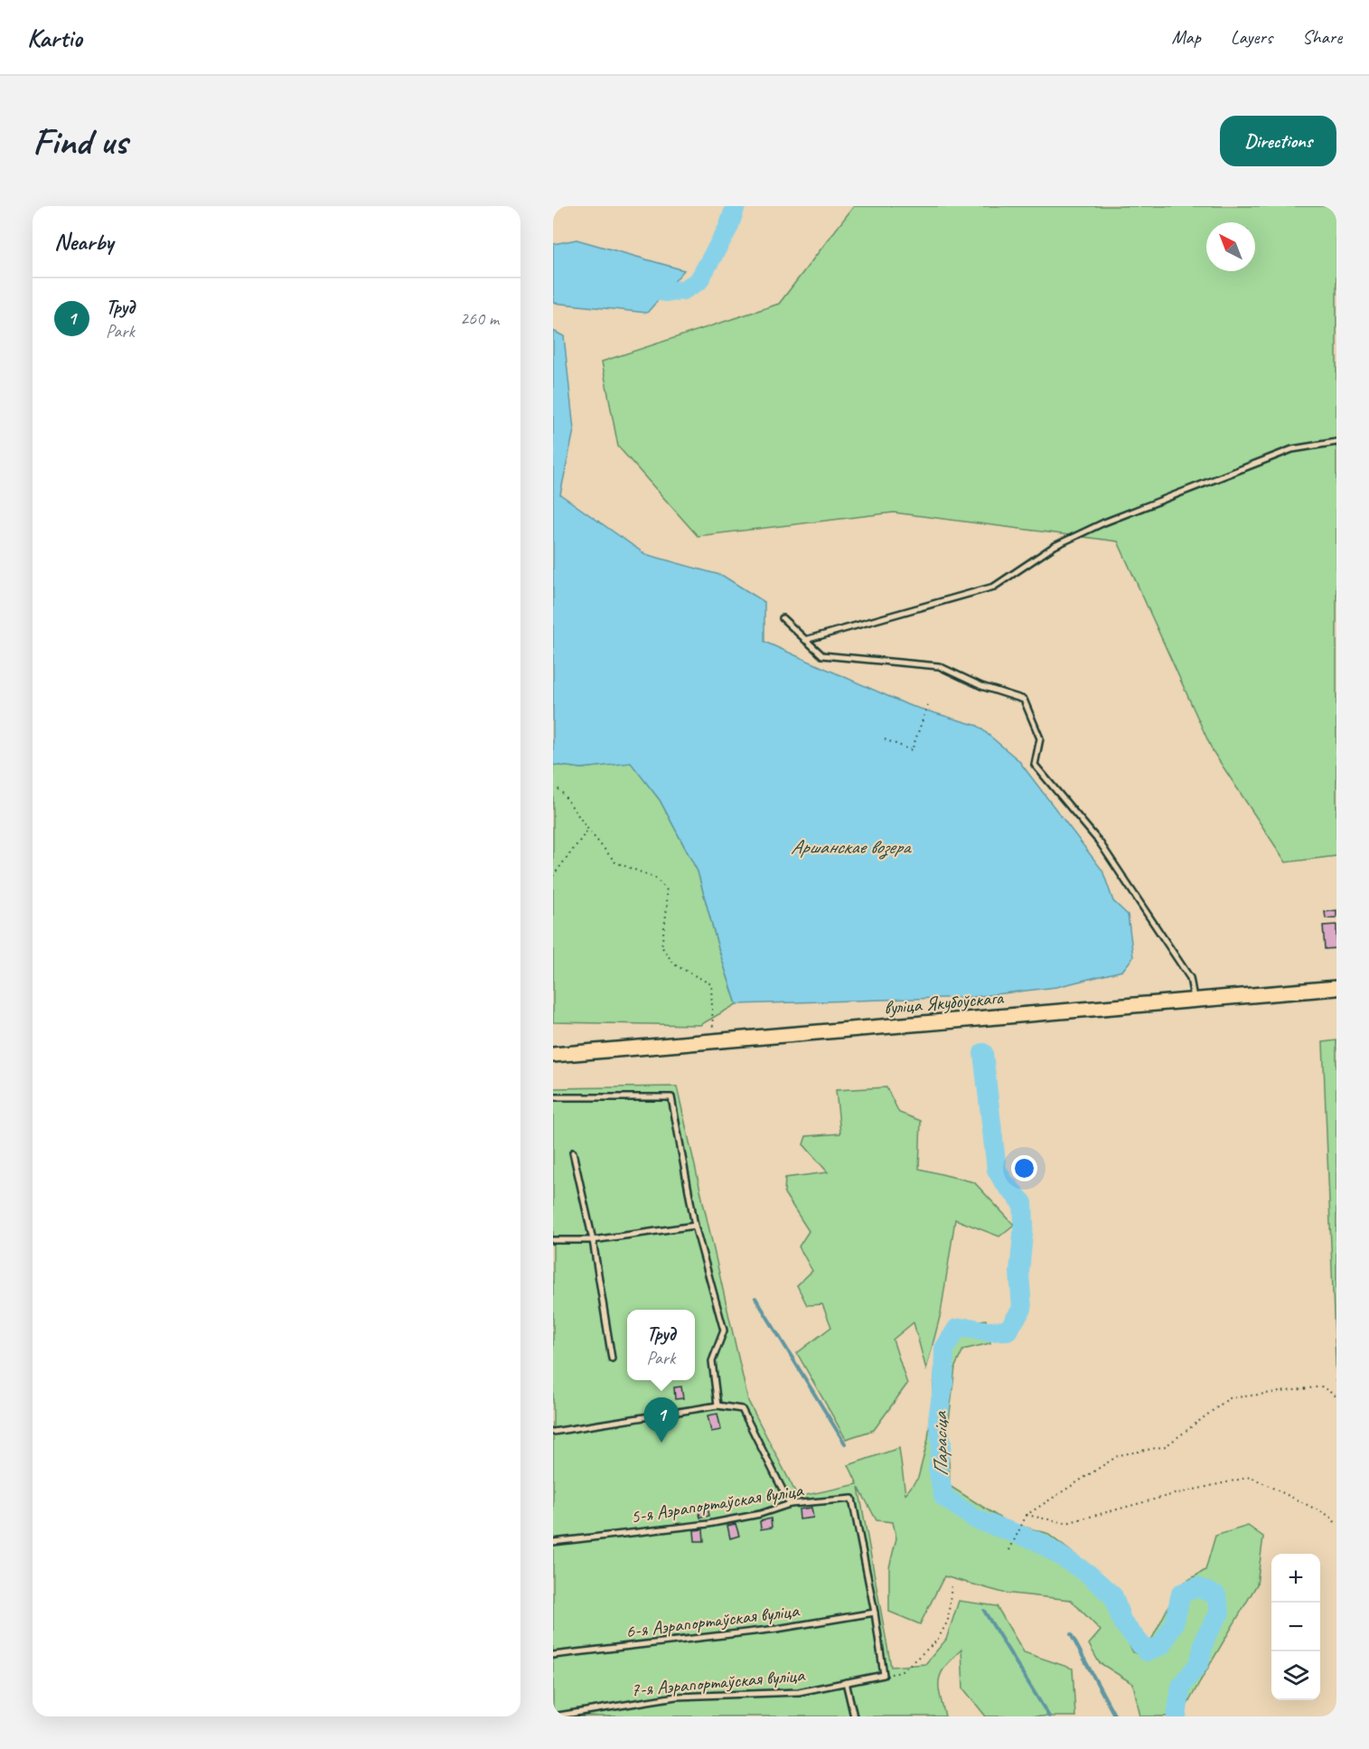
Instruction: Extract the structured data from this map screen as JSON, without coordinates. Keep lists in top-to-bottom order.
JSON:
{
  "streets": {
    "main road": ["вуліца Якубоўскага"],
    "lane": ["5-я Аэрапортаўская вуліца", "6-я Аэрапортаўская вуліца", "7-я Аэрапортаўская вуліца"]
  },
  "crossings": [
    ["5-я Аэрапортаўская вуліца", "6-я Аэрапортаўская вуліца"]
  ],
  "water": ["Аршанскае возера", "Парасіца"],
  "north": "top left",
  "page": {
    "header": "Kartio",
    "nav": ["Map", "Layers", "Share"],
    "buttons": "Directions",
    "title": "Find us",
    "heading": "Nearby",
    "list": [
      {
        "mark": "1",
        "name": "Труд",
        "note": "Park",
        "value": "260 m"
      }
    ],
    "popup": ["Труд", "Park"],
    "pins": "1",
    "map_buttons": ["+", "−"]
  }
}
